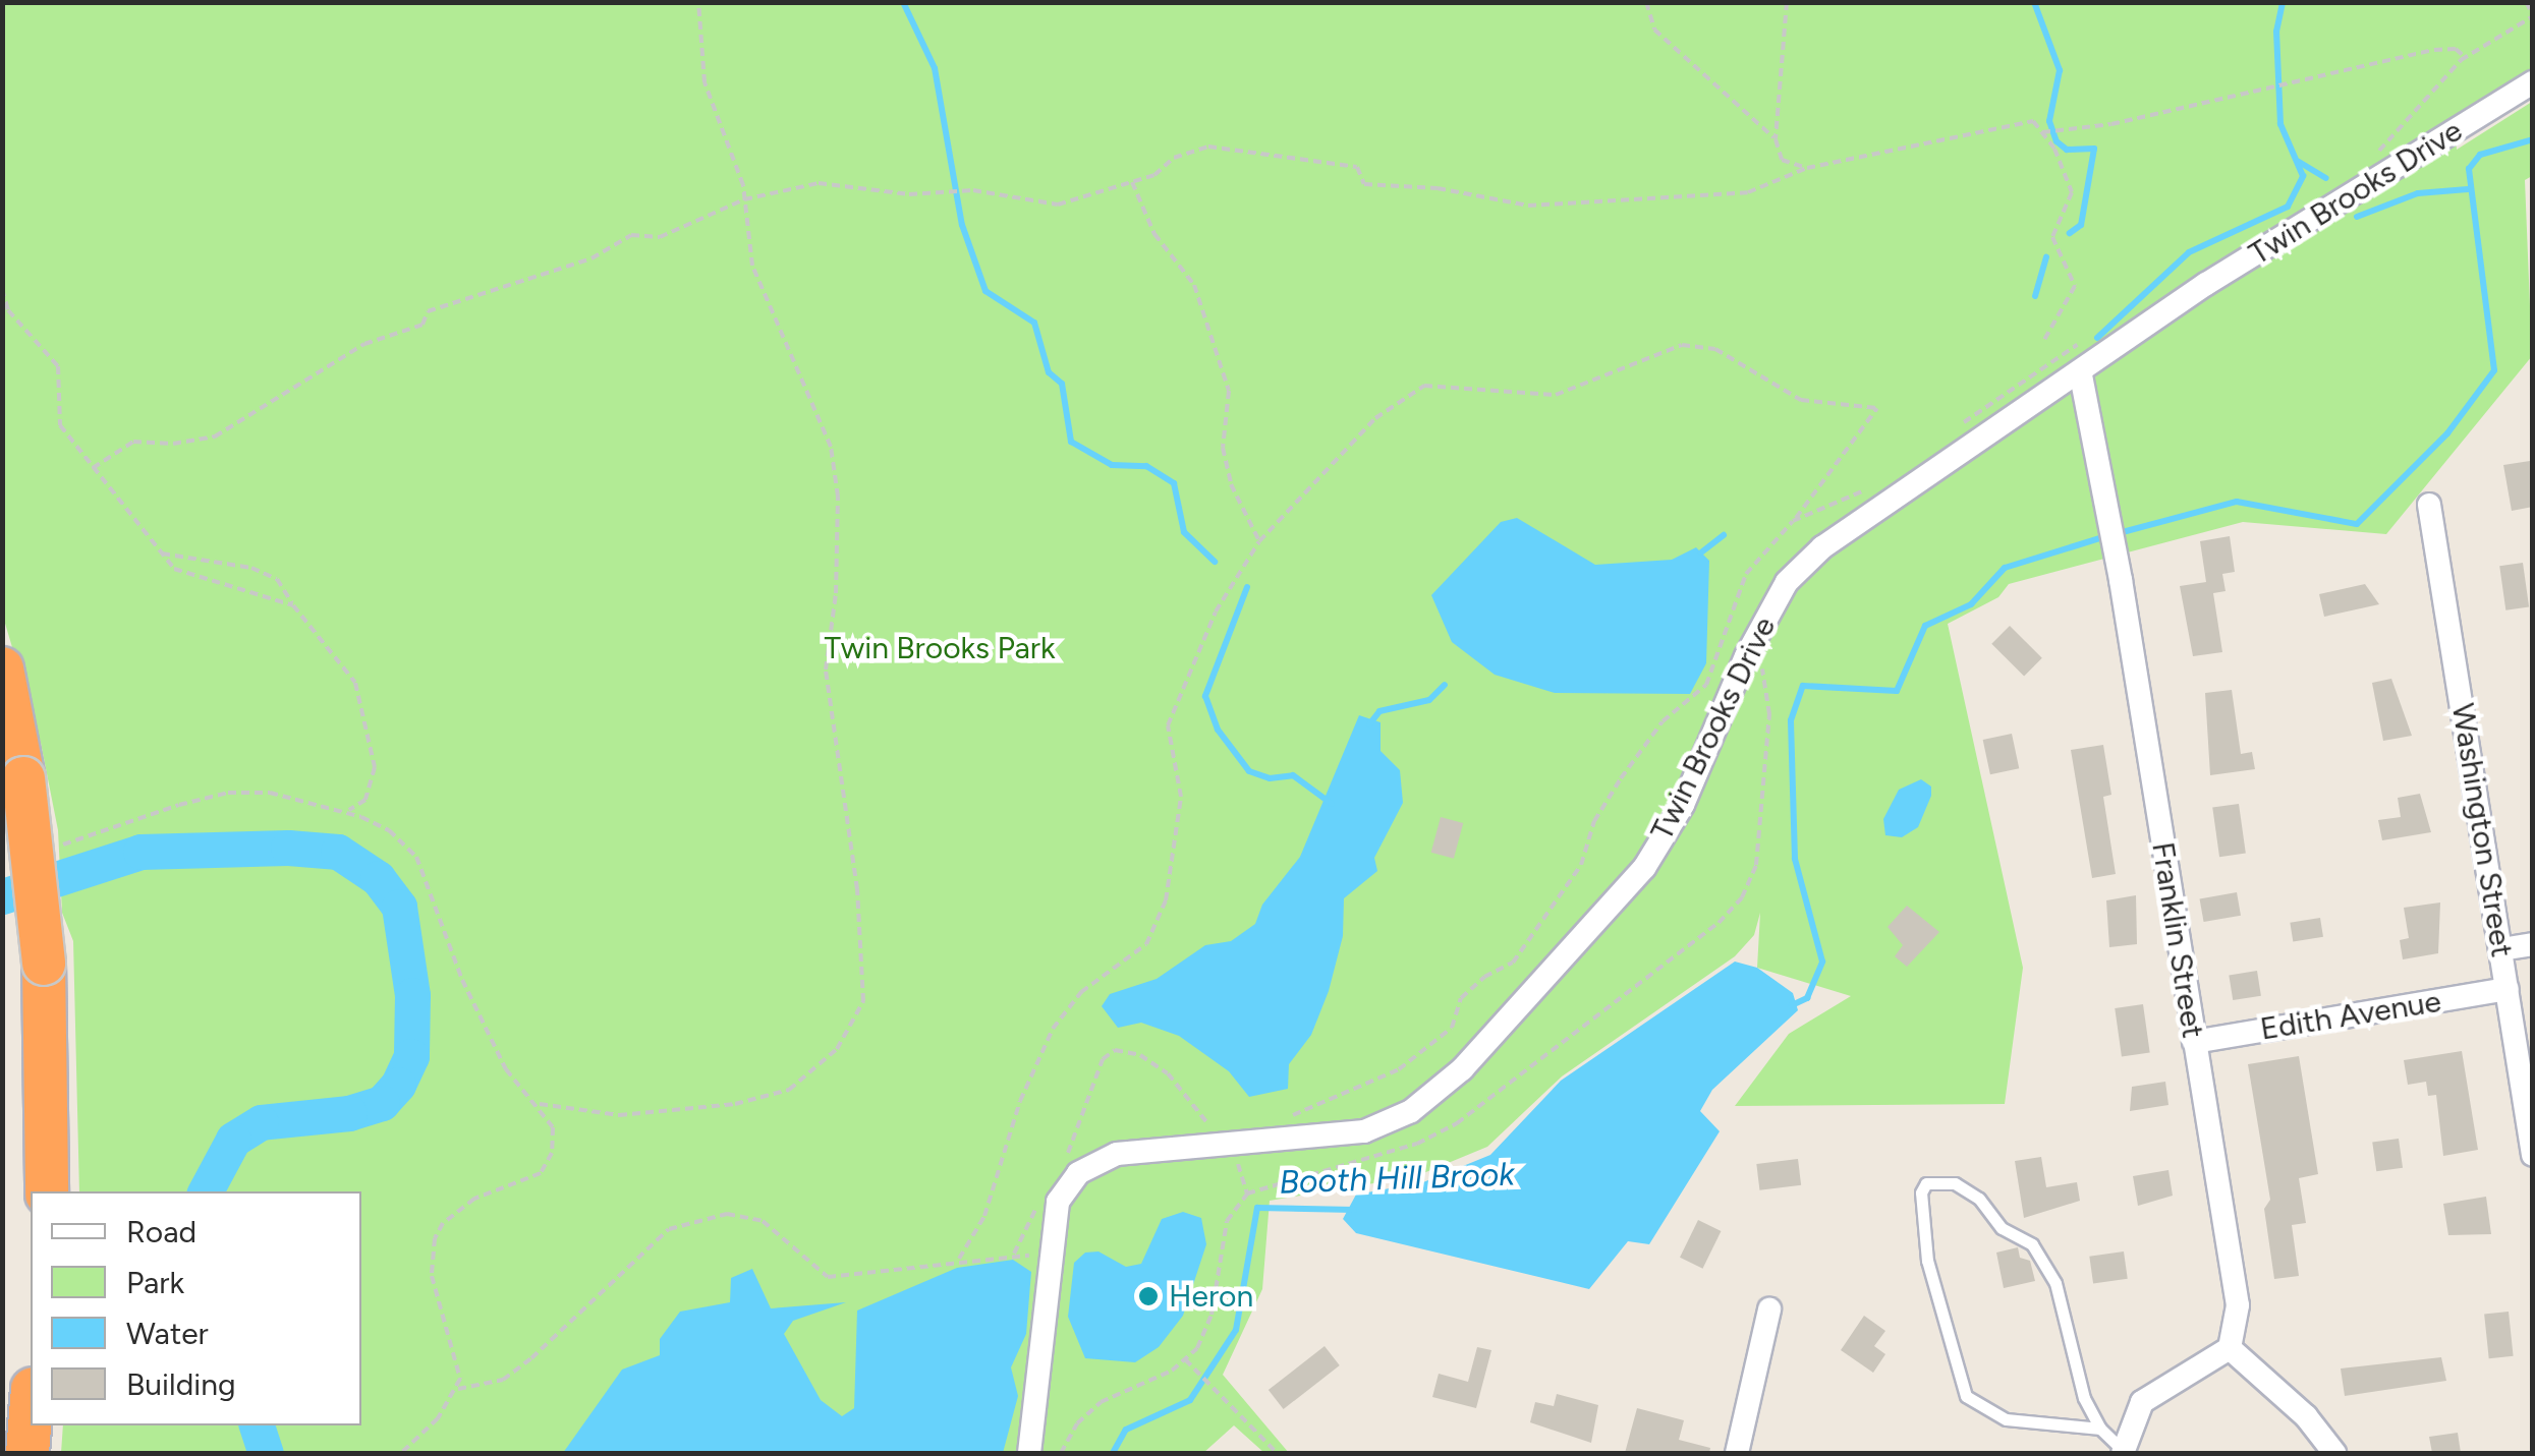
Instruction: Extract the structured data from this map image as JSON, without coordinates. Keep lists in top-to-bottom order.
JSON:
{
  "streets": {
    "street": [
      "Twin Brooks Drive",
      "Washington Street",
      "Franklin Street",
      "Edith Avenue"
    ]
  },
  "crossings": [
    ["Twin Brooks Drive", "Franklin Street"],
    ["Washington Street", "Edith Avenue"],
    ["Franklin Street", "Edith Avenue"]
  ],
  "water": ["Booth Hill Brook"],
  "parks": ["Twin Brooks Park"],
  "places": ["Heron"],
  "legend": [
    "Road",
    "Park",
    "Water",
    "Building"
  ]
}
